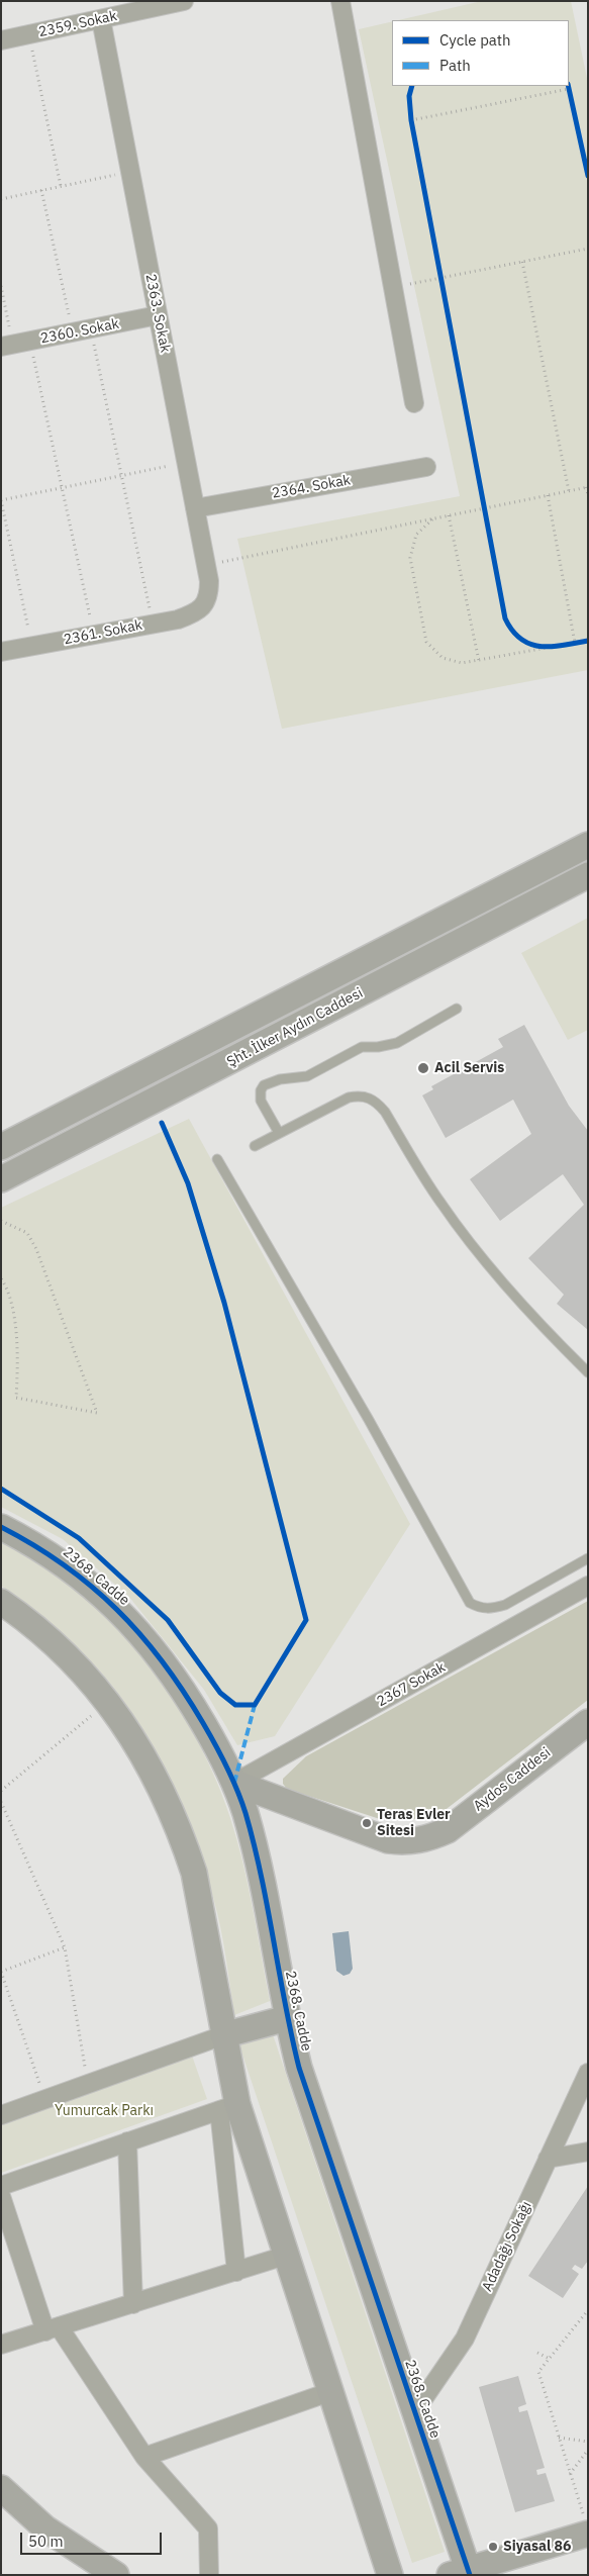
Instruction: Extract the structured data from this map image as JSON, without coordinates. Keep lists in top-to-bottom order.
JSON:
{
  "streets": {
    "street": [
      "2359. Sokak",
      "2363. Sokak",
      "2360. Sokak",
      "2364. Sokak",
      "2361. Sokak",
      "Şht. İlker Aydın Caddesi",
      "2368. Cadde",
      "2367 Sokak",
      "Aydos Caddesi",
      "Adadağı Sokağı"
    ]
  },
  "crossings": [
    ["2359. Sokak", "2363. Sokak"],
    ["2363. Sokak", "2360. Sokak"],
    ["2363. Sokak", "2364. Sokak"],
    ["2363. Sokak", "2361. Sokak"],
    ["2368. Cadde", "2367 Sokak"],
    ["2368. Cadde", "Aydos Caddesi"],
    ["2368. Cadde", "Adadağı Sokağı"],
    ["2367 Sokak", "Aydos Caddesi"]
  ],
  "parks": ["Yumurcak Parkı"],
  "places": ["Acil Servis", "Teras Evler Sitesi", "Siyasal 86"],
  "legend": ["Cycle path", "Path"],
  "scale_bar": "50 m"
}
